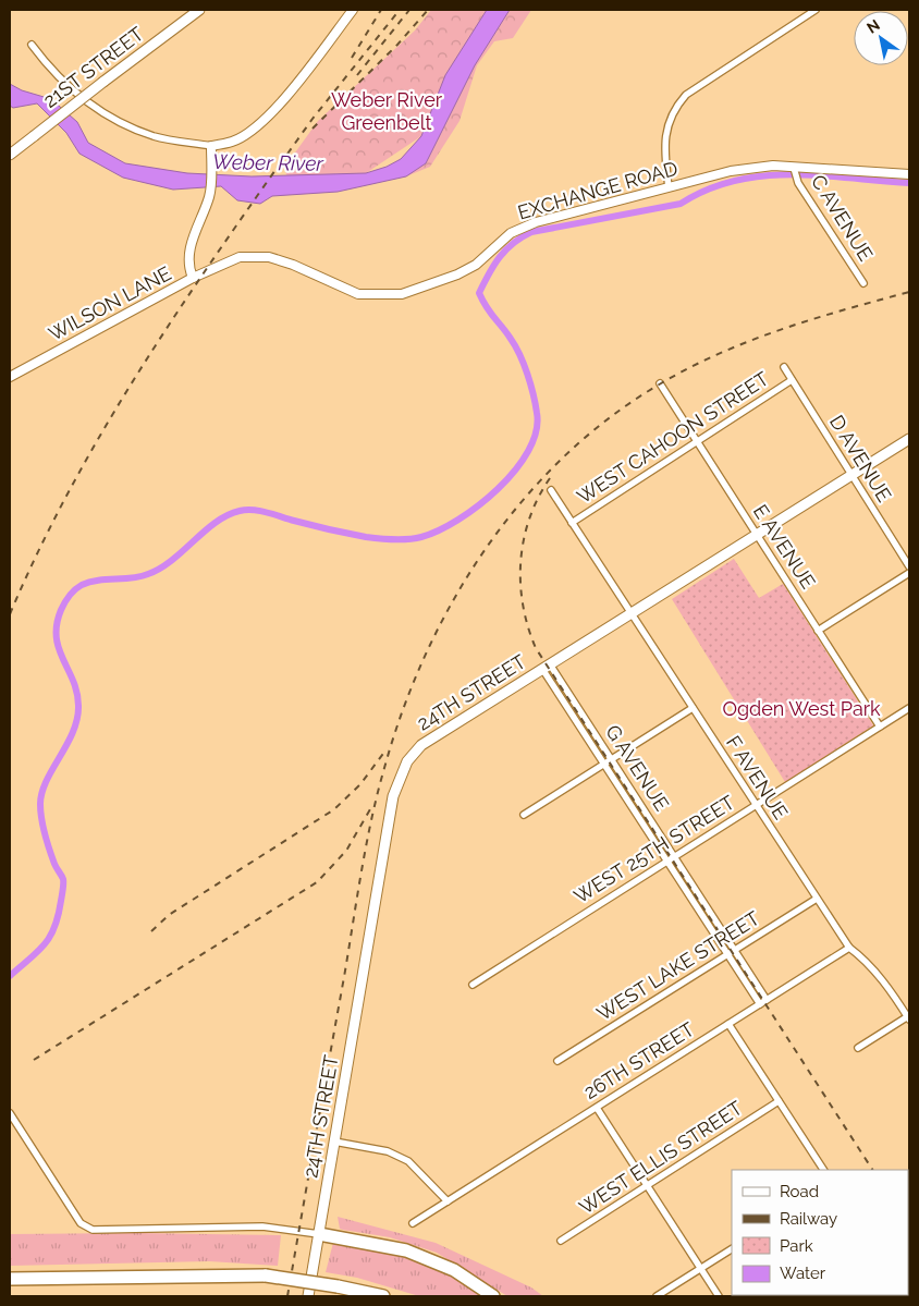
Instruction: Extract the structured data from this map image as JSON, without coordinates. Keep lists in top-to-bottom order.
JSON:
{
  "streets": {
    "main road": ["21ST STREET", "24TH STREET"],
    "street": [
      "EXCHANGE ROAD",
      "C AVENUE",
      "WILSON LANE",
      "WEST CAHOON STREET",
      "D AVENUE",
      "E AVENUE",
      "G AVENUE",
      "F AVENUE",
      "WEST 25TH STREET",
      "WEST LAKE STREET",
      "26TH STREET",
      "WEST ELLIS STREET"
    ]
  },
  "crossings": [
    ["EXCHANGE ROAD", "C AVENUE"],
    ["EXCHANGE ROAD", "WILSON LANE"],
    ["WEST CAHOON STREET", "D AVENUE"],
    ["WEST CAHOON STREET", "E AVENUE"],
    ["WEST CAHOON STREET", "F AVENUE"],
    ["D AVENUE", "24TH STREET"],
    ["E AVENUE", "24TH STREET"],
    ["E AVENUE", "WEST 25TH STREET"],
    ["24TH STREET", "G AVENUE"],
    ["24TH STREET", "F AVENUE"],
    ["G AVENUE", "WEST 25TH STREET"],
    ["G AVENUE", "WEST LAKE STREET"],
    ["G AVENUE", "26TH STREET"],
    ["F AVENUE", "WEST 25TH STREET"],
    ["F AVENUE", "WEST LAKE STREET"],
    ["F AVENUE", "26TH STREET"]
  ],
  "water": ["Weber River"],
  "parks": ["Weber River Greenbelt", "Ogden West Park"],
  "legend": [
    "Road",
    "Railway",
    "Park",
    "Water"
  ],
  "north": "top left"
}
